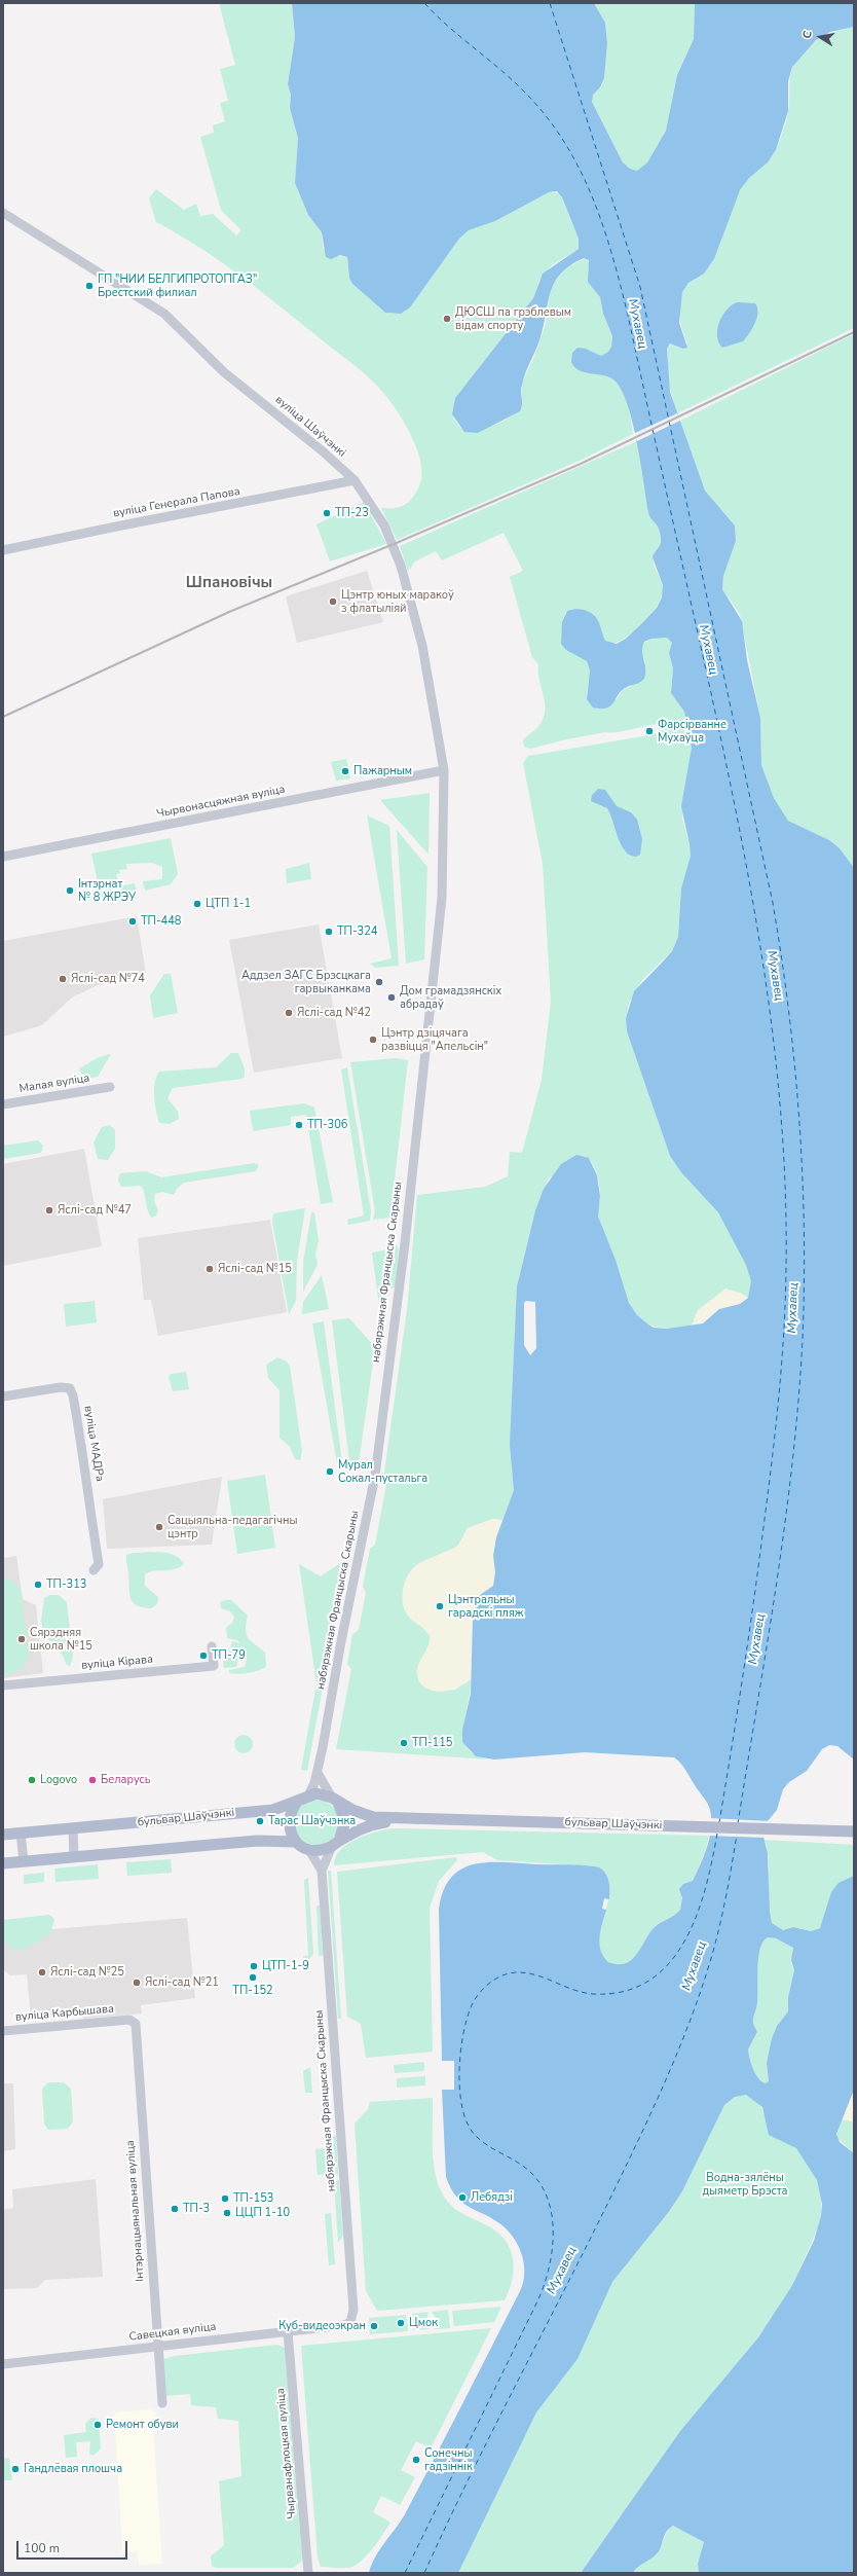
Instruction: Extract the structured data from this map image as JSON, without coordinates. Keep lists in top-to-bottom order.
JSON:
{
  "streets": {
    "main road": ["бульвар Шаўчэнкі"],
    "street": [
      "вуліца Шаўчэнкі",
      "вуліца Генерала Папова",
      "Чырвонасцяжная вуліца",
      "Малая вуліца",
      "набярэжная Францыска Скарыны",
      "вуліца МАДРа",
      "вуліца Кірава",
      "вуліца Карбышава",
      "Інтэрнацыянальная вуліца",
      "Савецкая вуліца",
      "Чырванафлоцкая вуліца"
    ]
  },
  "crossings": [
    ["вуліца Шаўчэнкі", "вуліца Генерала Папова"],
    ["вуліца Шаўчэнкі", "Чырвонасцяжная вуліца"],
    ["вуліца Шаўчэнкі", "набярэжная Францыска Скарыны"],
    ["Чырвонасцяжная вуліца", "набярэжная Францыска Скарыны"],
    ["набярэжная Францыска Скарыны", "бульвар Шаўчэнкі"],
    ["набярэжная Францыска Скарыны", "Савецкая вуліца"],
    ["вуліца Карбышава", "Інтэрнацыянальная вуліца"],
    ["Інтэрнацыянальная вуліца", "Савецкая вуліца"],
    ["Савецкая вуліца", "Чырванафлоцкая вуліца"]
  ],
  "districts": ["Шпановічы"],
  "water": ["Мухавец"],
  "parks": ["Водна-зялёны дыяметр Брэста"],
  "places": [
    "ГП \"НИИ БЕЛГИПРОТОПГАЗ\" Брестский филиал",
    "ДЮСШ па грэблевым відам спорту",
    "ТП-23",
    "Цэнтр юных маракоў з флатыліяй",
    "Фарсірванне Мухаўца",
    "Пажарным",
    "Інтэрнат № 8 ЖРЭУ",
    "ЦТП 1-1",
    "ТП-448",
    "ТП-324",
    "Яслі-сад №74",
    "Аддзел ЗАГС Брэсцкага гарвыканкама",
    "Дом грамадзянскіх абрадаў",
    "Яслі-сад №42",
    "Цэнтр дзіцячага развіцця \"Апельсін\"",
    "ТП-306",
    "Яслі-сад №47",
    "Яслі-сад №15",
    "Мурал Сокал-пустальга",
    "Сацыяльна-педагагічны цэнтр",
    "ТП-313",
    "Цэнтральны гарадскі пляж",
    "Сярэдняя школа №15",
    "ТП-79",
    "ТП-115",
    "Logovo",
    "Беларусь",
    "Тарас Шаўчэнка",
    "ЦТП-1-9",
    "Яслі-сад №25",
    "ТП-152",
    "Яслі-сад №21",
    "Лебядзі",
    "ТП-153",
    "ТП-3",
    "ЦЦП 1-10",
    "Цмок",
    "Куб-видеоэкран",
    "Ремонт обуви",
    "Сонечны гадзіннік",
    "Гандлёвая плошча"
  ],
  "scale_bar": "100 m",
  "north": "left"
}
